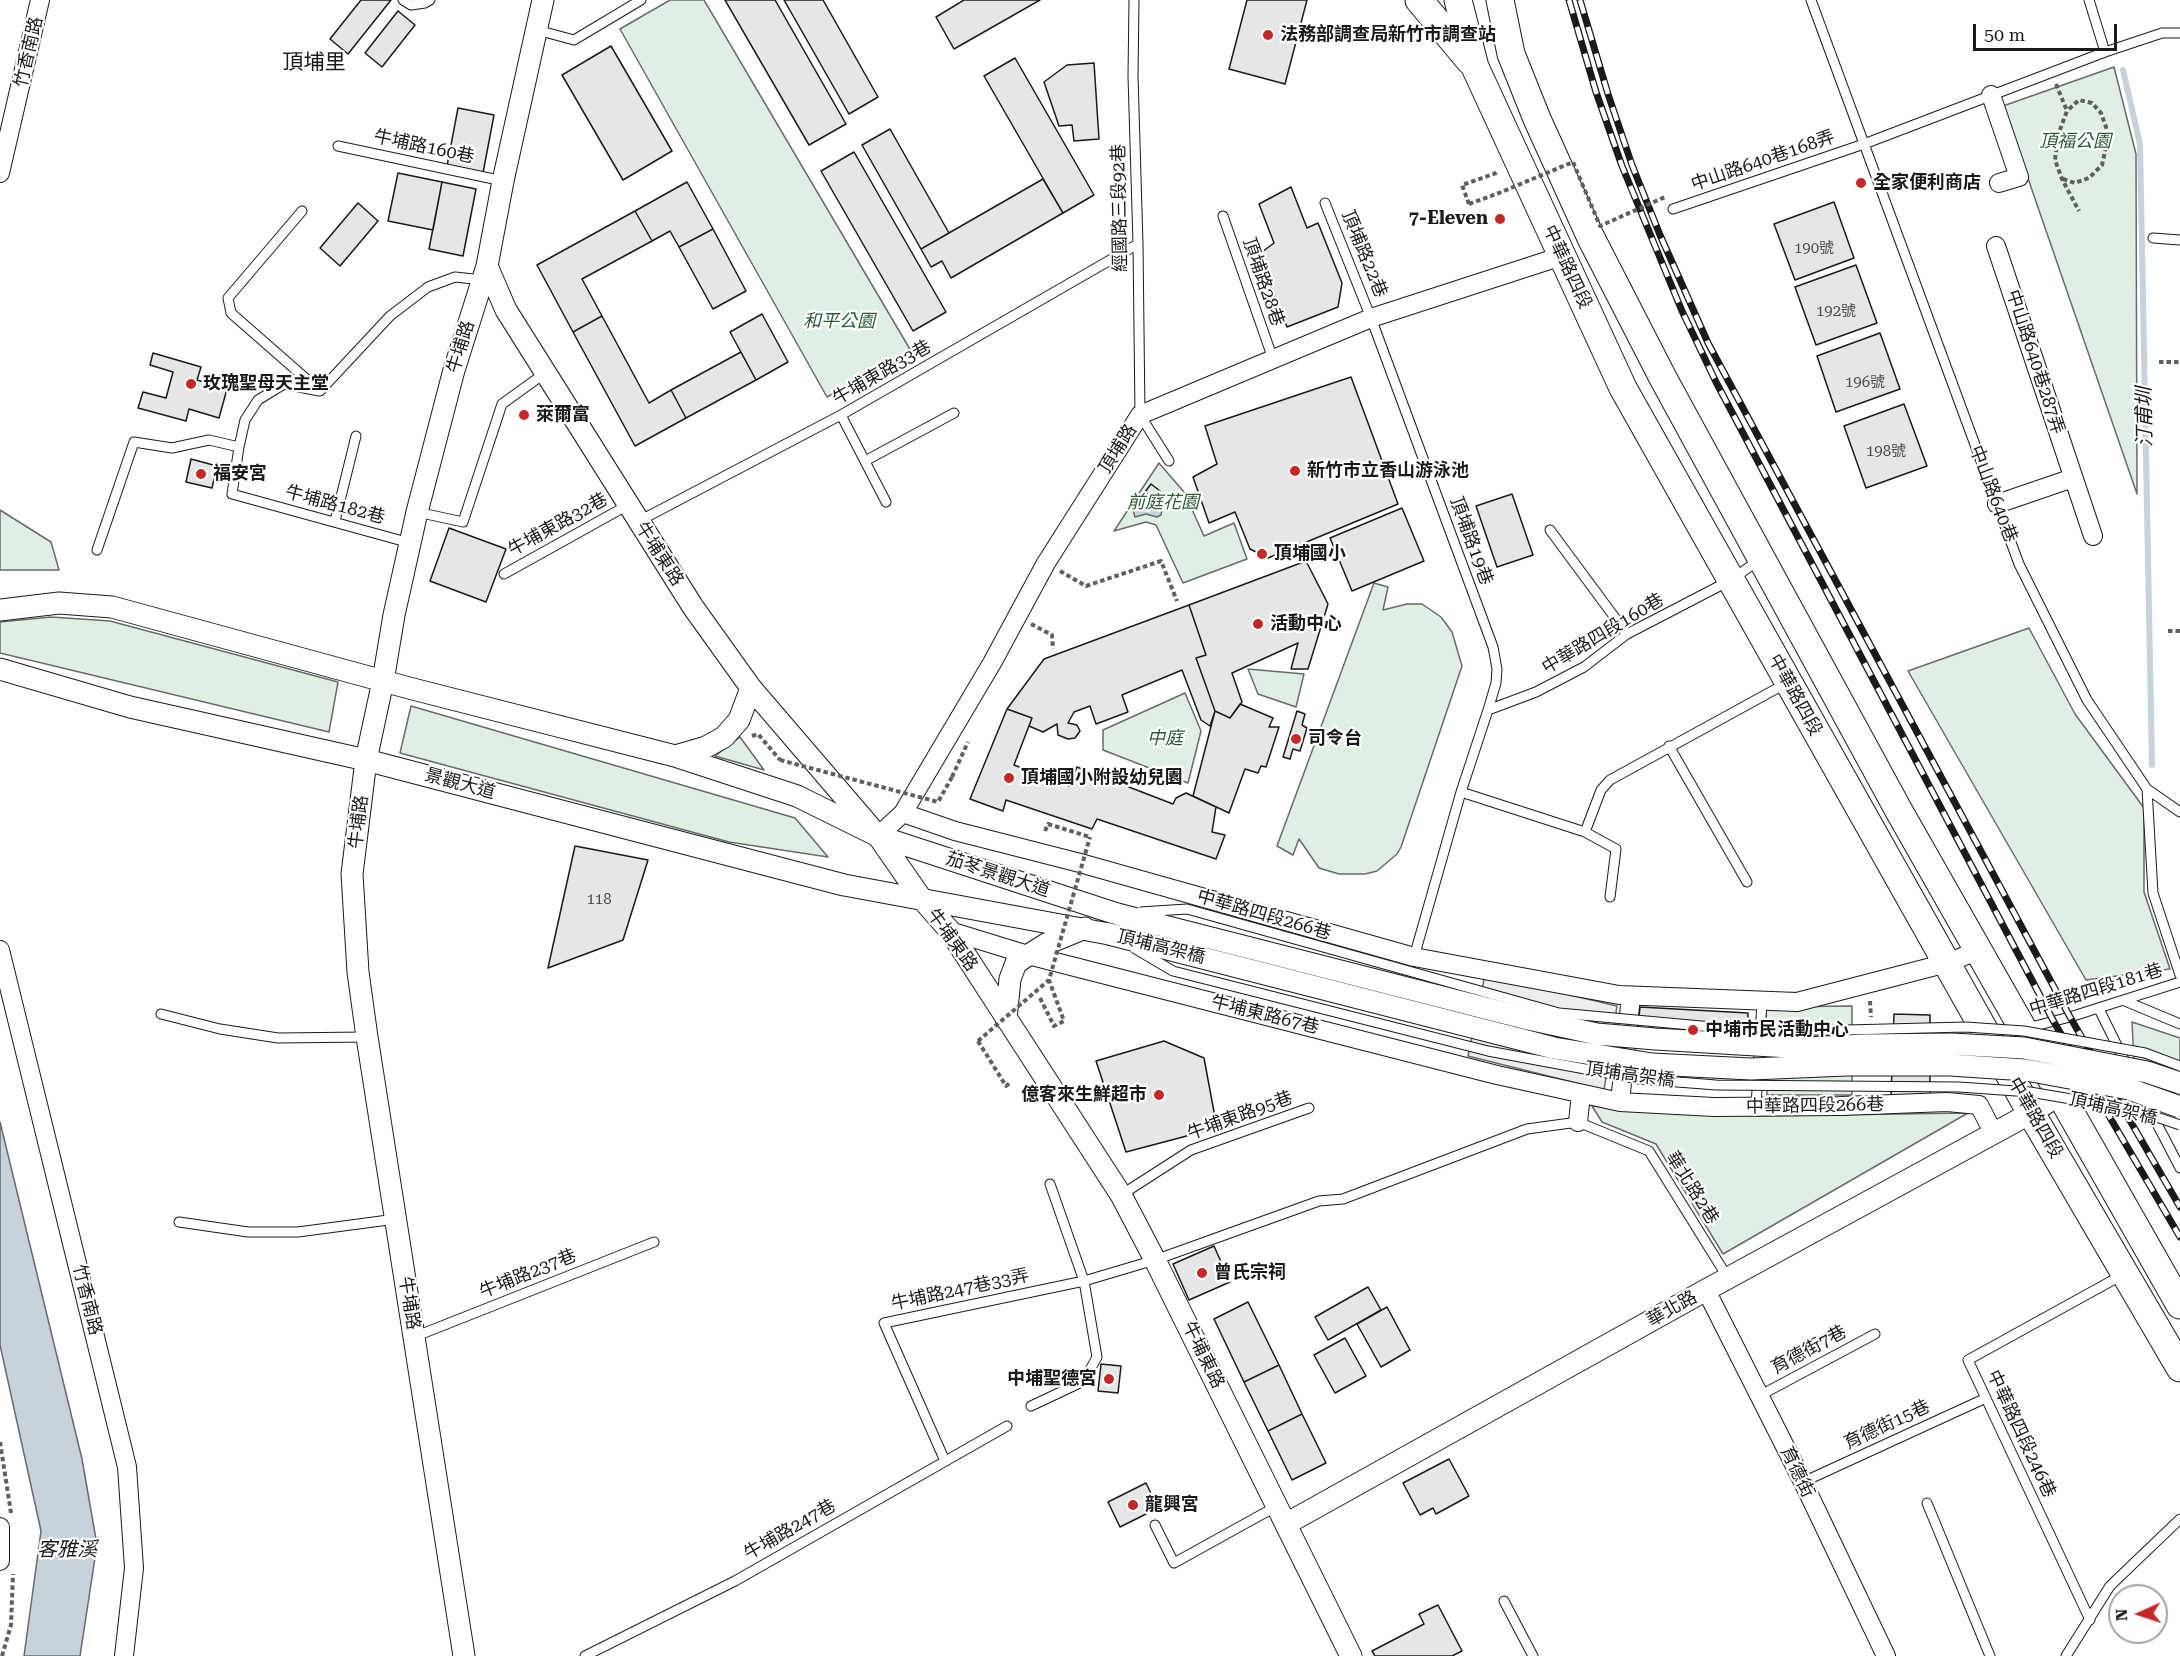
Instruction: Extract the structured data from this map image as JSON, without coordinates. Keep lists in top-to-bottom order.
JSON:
{
  "streets": {
    "main road": ["中華路四段"],
    "street": [
      "竹香南路",
      "牛埔路",
      "中山路640巷287弄",
      "頂埔路",
      "牛埔東路",
      "景觀大道",
      "茄苳景觀大道",
      "中華路四段266巷",
      "頂埔高架橋",
      "牛埔東路67巷",
      "華北路",
      "育德街"
    ],
    "lane": [
      "牛埔路160巷",
      "中山路640巷168弄",
      "經國路三段92巷",
      "頂埔路22巷",
      "頂埔路28巷",
      "牛埔東路33巷",
      "中山路640巷",
      "牛埔路182巷",
      "牛埔東路32巷",
      "頂埔路19巷",
      "中華路四段160巷",
      "中華路四段181巷",
      "牛埔東路95巷",
      "華北路2巷",
      "牛埔路237巷",
      "牛埔路247巷33弄",
      "育德街7巷",
      "育德街15巷",
      "中華路四段246巷",
      "牛埔路247巷"
    ]
  },
  "crossings": [
    ["牛埔路160巷", "牛埔路"],
    ["中山路640巷168弄", "中山路640巷"],
    ["經國路三段92巷", "牛埔東路33巷"],
    ["經國路三段92巷", "頂埔路"],
    ["頂埔路22巷", "頂埔路"],
    ["頂埔路22巷", "頂埔路19巷"],
    ["中華路四段", "頂埔路"],
    ["中華路四段", "中華路四段160巷"],
    ["中華路四段", "中華路四段266巷"],
    ["中華路四段", "中華路四段181巷"],
    ["中華路四段", "華北路"],
    ["中華路四段", "中華路四段246巷"],
    ["頂埔路28巷", "頂埔路"],
    ["牛埔路", "牛埔路182巷"],
    ["牛埔路", "牛埔東路"],
    ["牛埔路", "景觀大道"],
    ["牛埔路", "牛埔路237巷"],
    ["牛埔東路33巷", "牛埔東路32巷"],
    ["牛埔東路33巷", "牛埔東路"],
    ["頂埔路", "頂埔路19巷"],
    ["頂埔路", "牛埔東路"],
    ["頂埔路", "茄苳景觀大道"],
    ["頂埔路", "中華路四段266巷"],
    ["牛埔東路32巷", "牛埔東路"],
    ["頂埔路19巷", "中華路四段160巷"],
    ["頂埔路19巷", "中華路四段266巷"],
    ["牛埔東路", "景觀大道"],
    ["牛埔東路", "茄苳景觀大道"],
    ["牛埔東路", "牛埔東路67巷"],
    ["牛埔東路", "牛埔東路95巷"],
    ["牛埔東路", "華北路"],
    ["景觀大道", "茄苳景觀大道"],
    ["茄苳景觀大道", "頂埔高架橋"],
    ["中華路四段266巷", "牛埔東路67巷"],
    ["中華路四段266巷", "華北路"],
    ["華北路2巷", "華北路"],
    ["牛埔路247巷33弄", "牛埔路247巷"],
    ["華北路", "育德街"],
    ["育德街7巷", "育德街"],
    ["育德街15巷", "中華路四段246巷"],
    ["育德街15巷", "育德街"]
  ],
  "districts": ["頂埔里"],
  "water": ["汀甫圳", "客雅溪"],
  "parks": [
    "頂福公園",
    "和平公園",
    "前庭花園",
    "中庭"
  ],
  "places": [
    "法務部調查局新竹市調查站",
    "全家便利商店",
    "7-Eleven",
    "玫瑰聖母天主堂",
    "萊爾富",
    "新竹市立香山游泳池",
    "福安宮",
    "頂埔國小",
    "活動中心",
    "司令台",
    "頂埔國小附設幼兒園",
    "中埔市民活動中心",
    "億客來生鮮超市",
    "曾氏宗祠",
    "中埔聖德宮",
    "龍興宮"
  ],
  "house_numbers": [
    "190號",
    "192號",
    "196號",
    "198號",
    "118"
  ],
  "scale_bar": "50 m",
  "north": "left"
}
